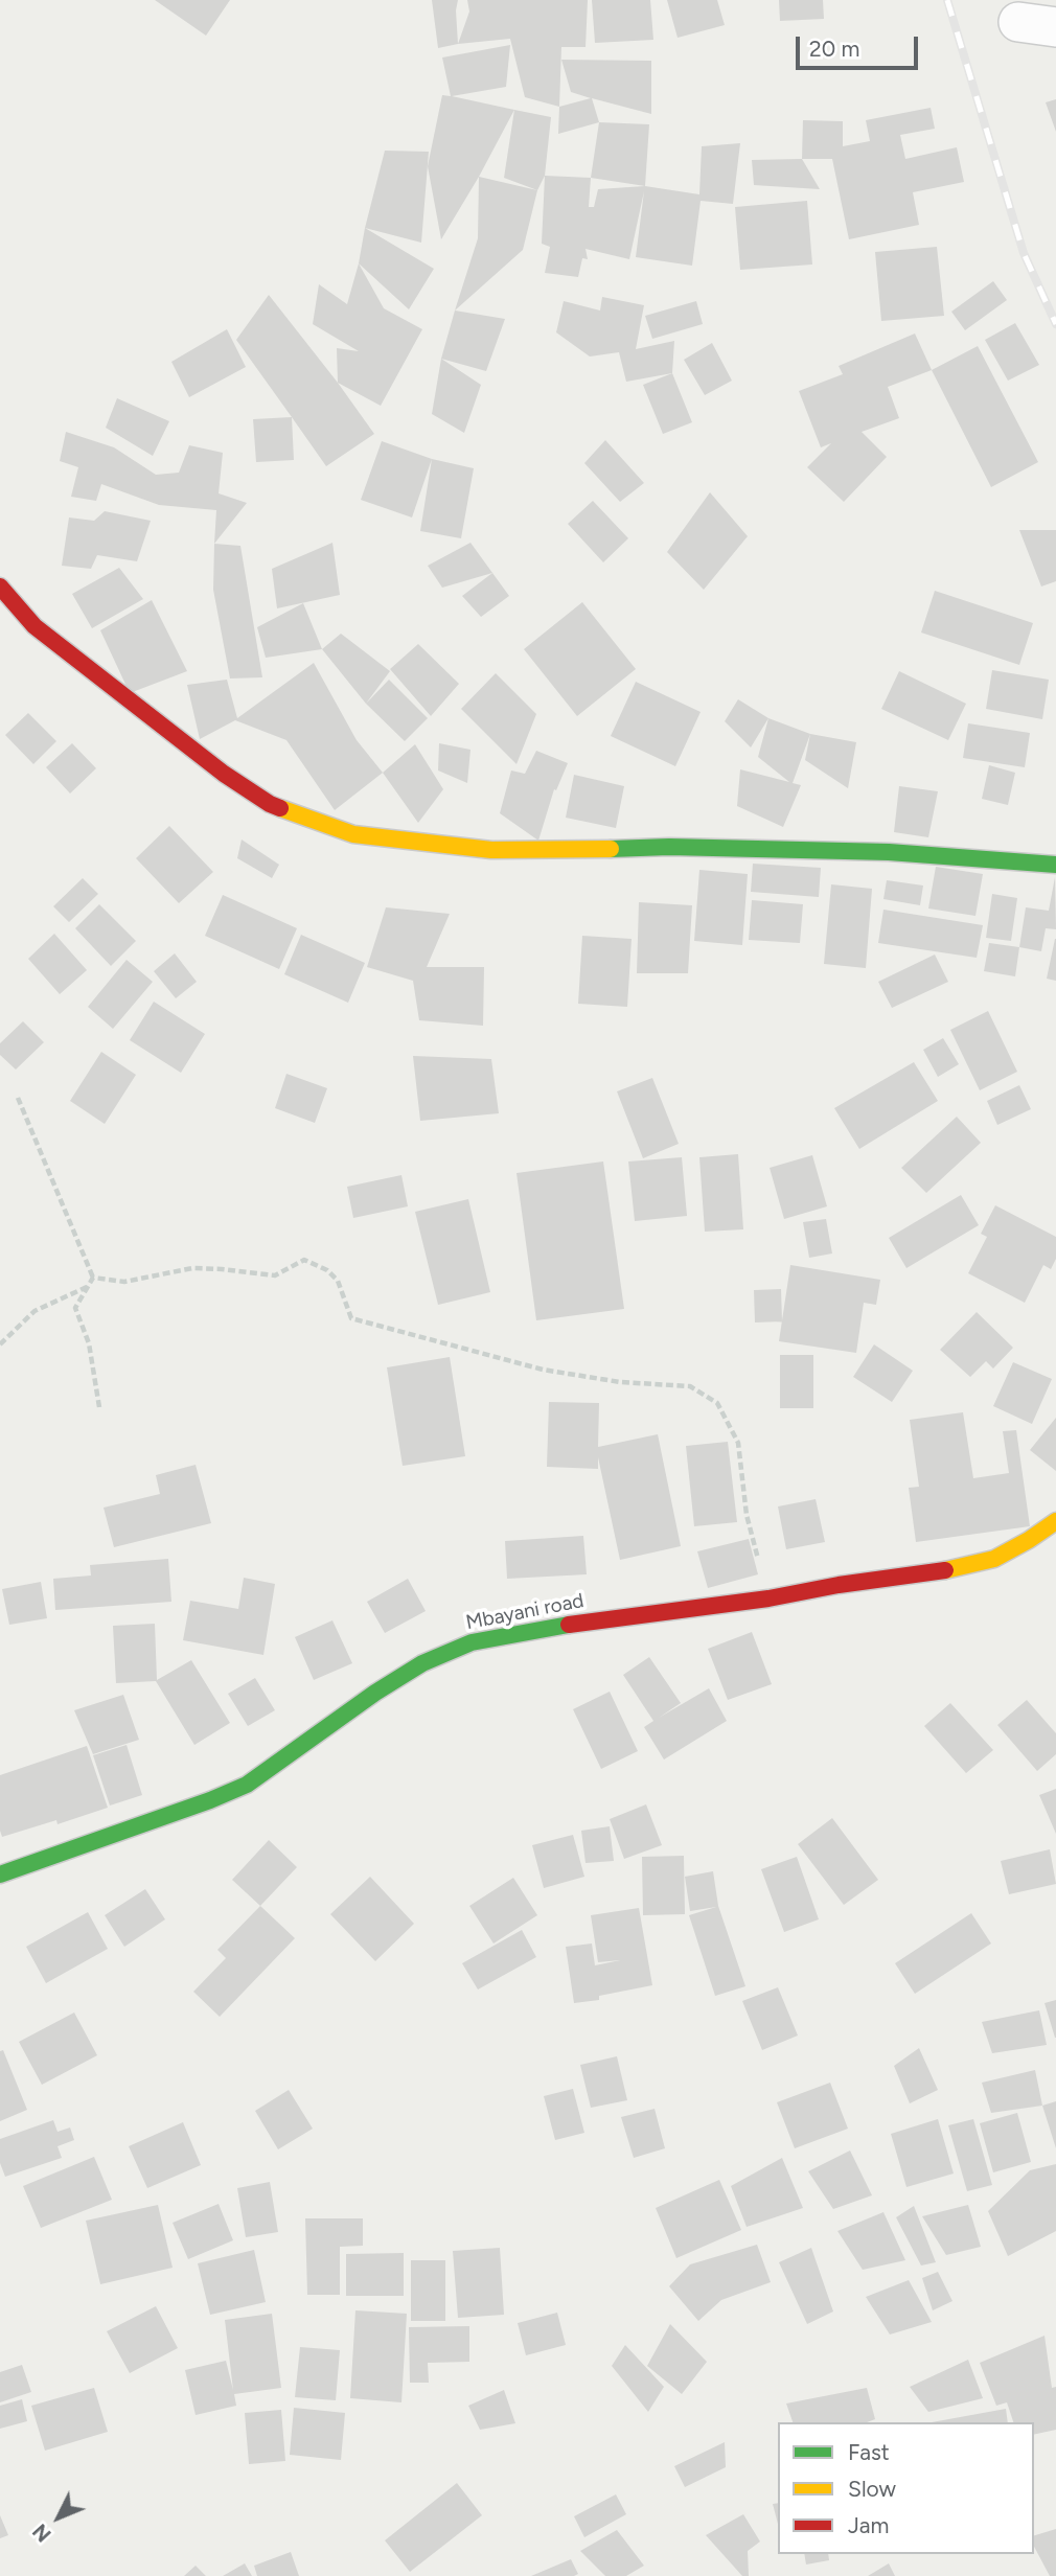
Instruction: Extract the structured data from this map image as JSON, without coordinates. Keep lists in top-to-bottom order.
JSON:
{
  "streets": {
    "street": ["Mbayani road"]
  },
  "legend": ["Fast", "Slow", "Jam"],
  "scale_bar": "20 m",
  "north": "bottom left"
}
